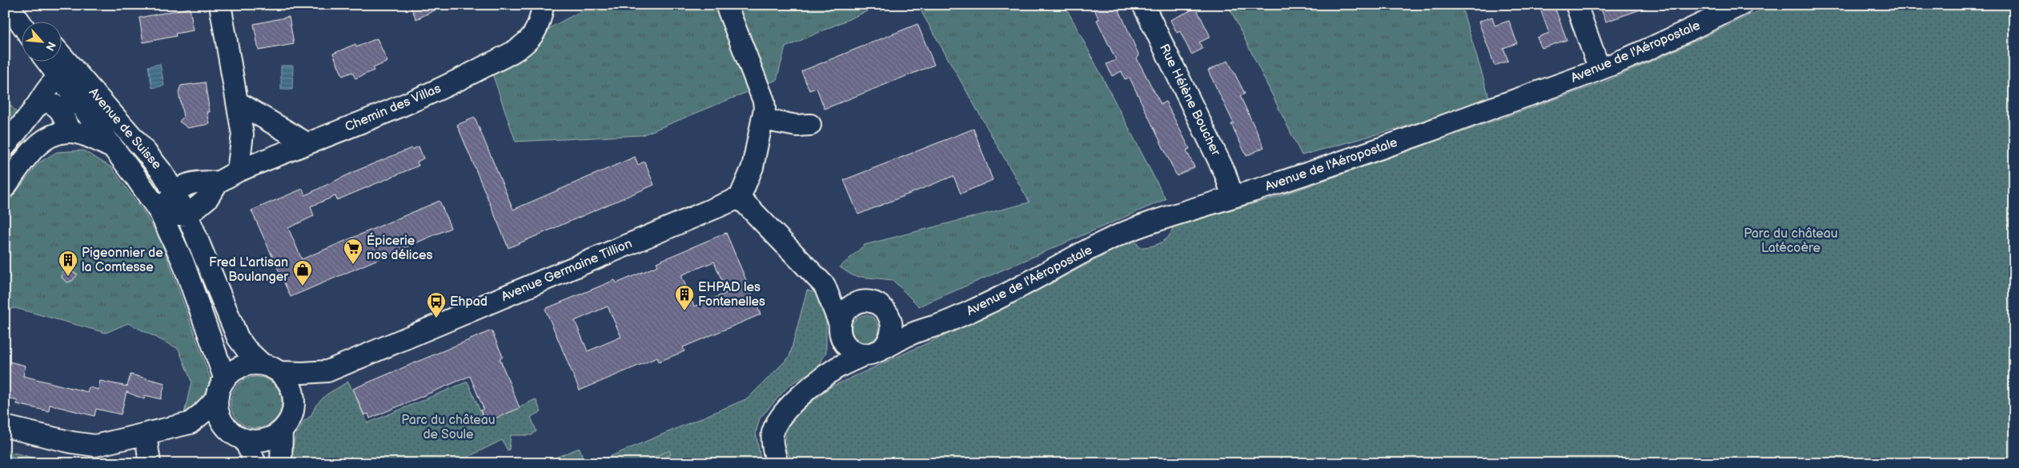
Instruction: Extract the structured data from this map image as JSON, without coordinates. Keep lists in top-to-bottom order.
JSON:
{
  "streets": {
    "street": [
      "Avenue de l'Aéropostale",
      "Rue Hélène Boucher",
      "Chemin des Villas",
      "Avenue de Suisse",
      "Avenue Germaine Tillion"
    ]
  },
  "crossings": [
    ["Avenue de l'Aéropostale", "Rue Hélène Boucher"],
    ["Chemin des Villas", "Avenue de Suisse"],
    ["Avenue de Suisse", "Avenue Germaine Tillion"]
  ],
  "parks": ["Parc du château Latécoère", "Parc du château de Soule"],
  "places": {
    "supermarket": ["Épicerie nos délices"],
    "building": ["Pigeonnier de la Comtesse", "EHPAD les Fontenelles"],
    "shop": ["Fred L'artisan Boulanger"],
    "bus stop": ["Ehpad"]
  },
  "north": "bottom right"
}
